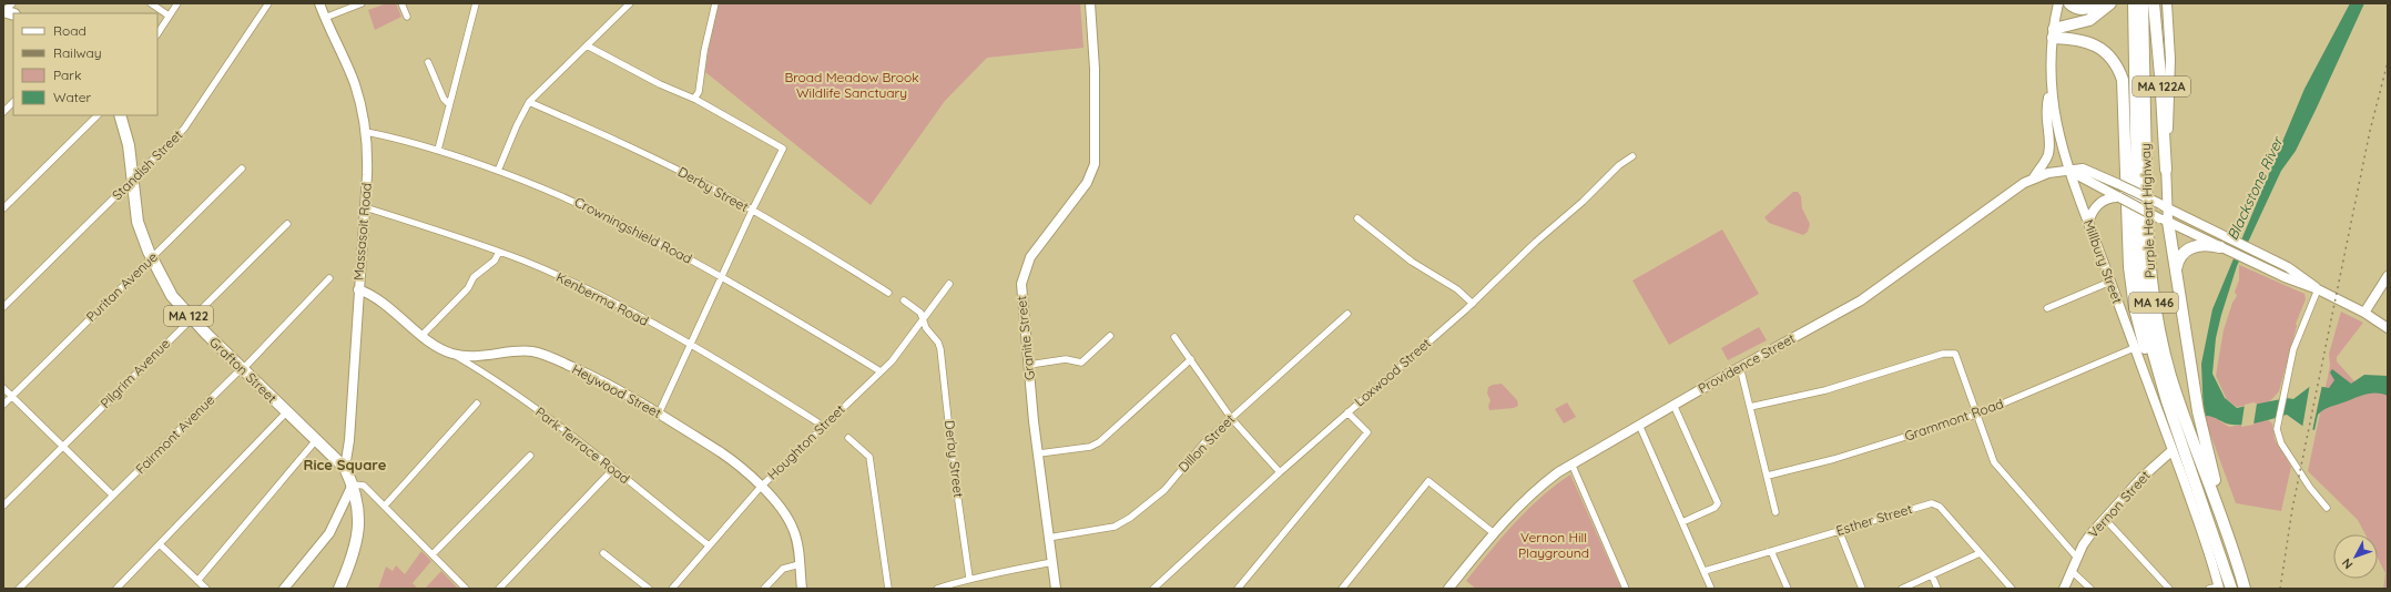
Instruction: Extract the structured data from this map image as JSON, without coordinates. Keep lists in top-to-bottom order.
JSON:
{
  "streets": {
    "highway": [
      "MA 122A",
      "Purple Heart Highway",
      "MA 146",
      "MA 122",
      "Grafton Street"
    ],
    "main road": [
      "Massasoit Road",
      "Millbury Street",
      "Granite Street",
      "Providence Street",
      "Heywood Street",
      "Vernon Street"
    ],
    "street": [
      "Standish Street",
      "Derby Street",
      "Crowningshield Road",
      "Puritan Avenue",
      "Kenberma Road",
      "Loxwood Street",
      "Pilgrim Avenue",
      "Grammont Road",
      "Fairmont Avenue",
      "Houghton Street",
      "Dillon Street",
      "Park Terrace Road",
      "Esther Street"
    ]
  },
  "crossings": [
    ["MA 122A", "Providence Street"],
    ["Standish Street", "Grafton Street"],
    ["Derby Street", "Houghton Street"],
    ["Crowningshield Road", "Massasoit Road"],
    ["Crowningshield Road", "Houghton Street"],
    ["Massasoit Road", "Kenberma Road"],
    ["Massasoit Road", "Grafton Street"],
    ["Millbury Street", "Providence Street"],
    ["Millbury Street", "Grammont Road"],
    ["Millbury Street", "Vernon Street"],
    ["Puritan Avenue", "Grafton Street"],
    ["Kenberma Road", "Houghton Street"],
    ["Granite Street", "Dillon Street"],
    ["Grafton Street", "Pilgrim Avenue"],
    ["Grafton Street", "Fairmont Avenue"],
    ["Heywood Street", "Houghton Street"],
    ["Heywood Street", "Park Terrace Road"],
    ["Houghton Street", "Park Terrace Road"]
  ],
  "districts": ["Rice Square"],
  "water": ["Blackstone River"],
  "parks": ["Broad Meadow Brook Wildlife Sanctuary", "Vernon Hill Playground"],
  "legend": [
    "Road",
    "Railway",
    "Park",
    "Water"
  ],
  "north": "bottom left"
}
